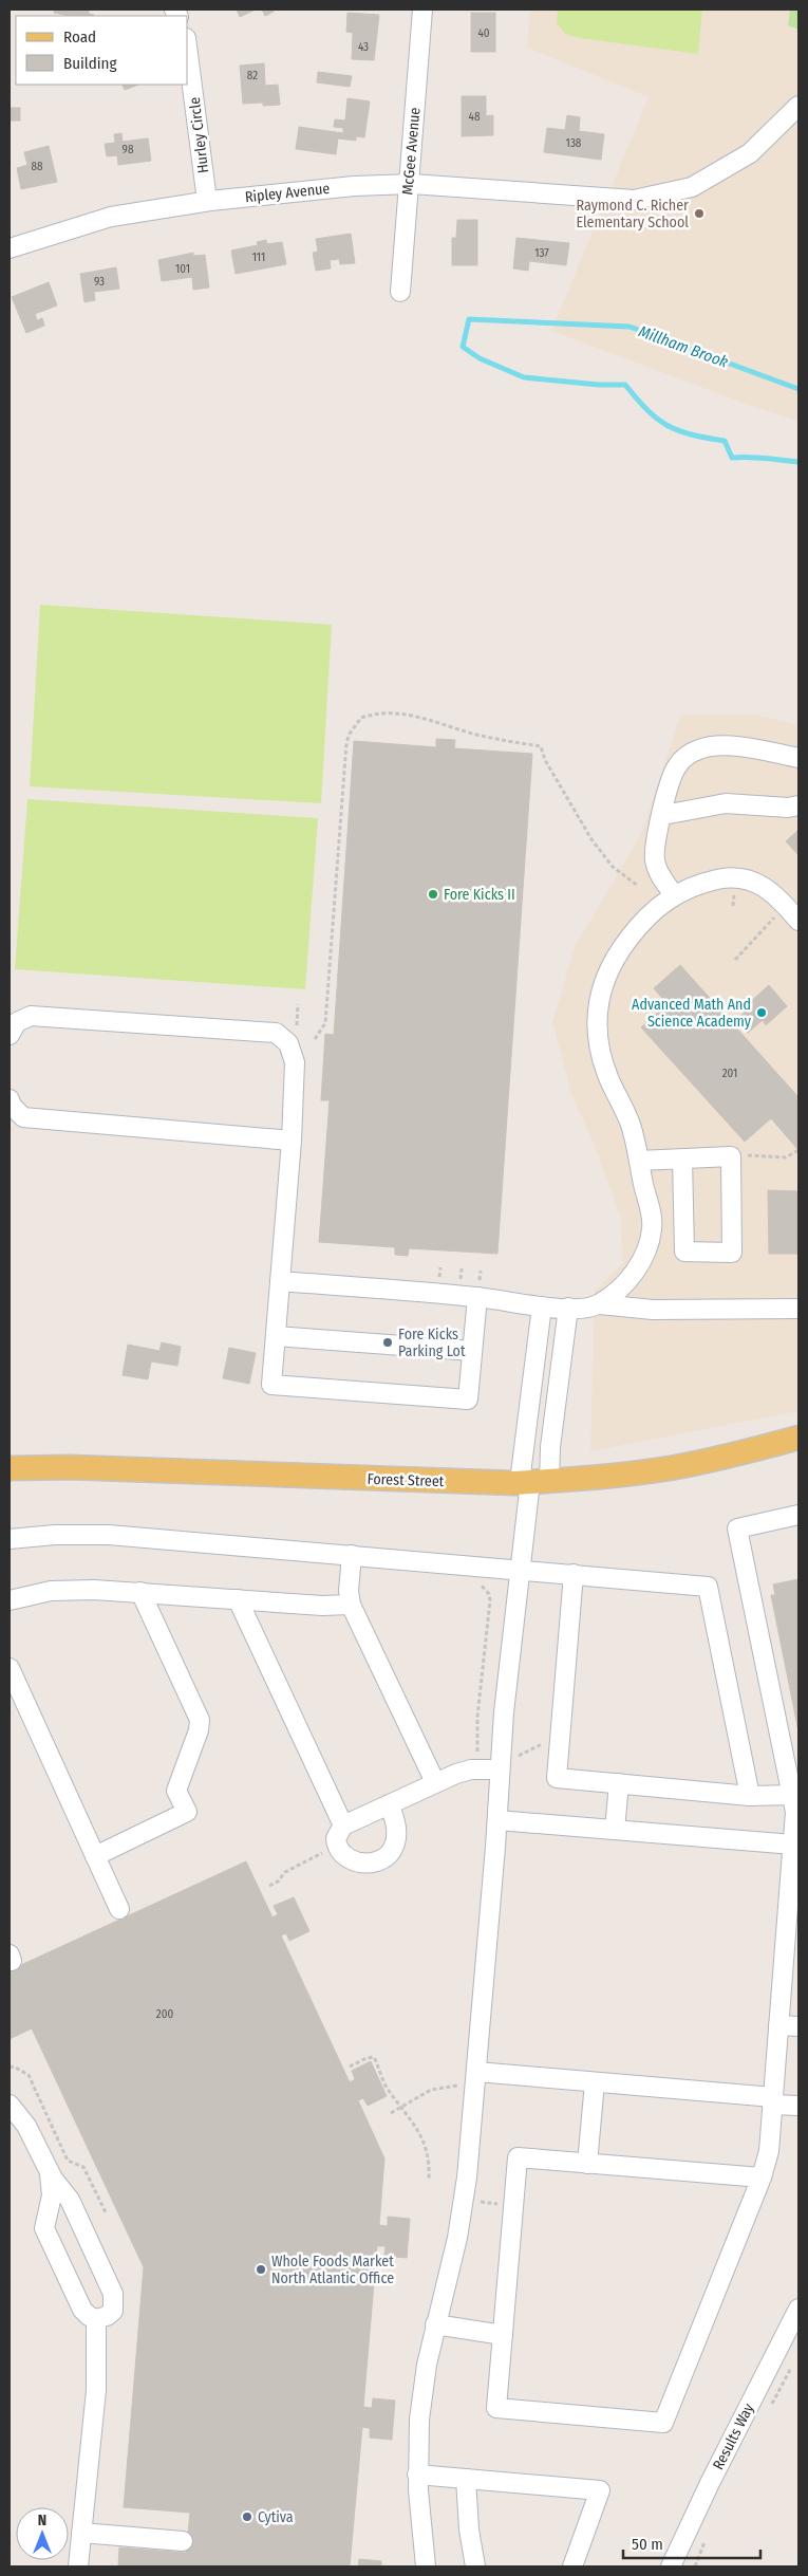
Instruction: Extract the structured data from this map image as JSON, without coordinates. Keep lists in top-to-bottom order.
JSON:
{
  "streets": {
    "main road": ["Forest Street"],
    "street": [
      "Hurley Circle",
      "McGee Avenue",
      "Ripley Avenue",
      "Results Way"
    ]
  },
  "crossings": [
    ["Hurley Circle", "Ripley Avenue"],
    ["McGee Avenue", "Ripley Avenue"]
  ],
  "water": ["Millham Brook"],
  "places": [
    "Raymond C. Richer Elementary School",
    "Fore Kicks II",
    "Advanced Math And Science Academy",
    "Fore Kicks Parking Lot",
    "Whole Foods Market North Atlantic Office",
    "Cytiva"
  ],
  "house_numbers": [
    "40",
    "43",
    "82",
    "48",
    "138",
    "98",
    "88",
    "137",
    "111",
    "101",
    "93",
    "201",
    "200"
  ],
  "legend": ["Road", "Building"],
  "scale_bar": "50 m",
  "north": "top"
}
